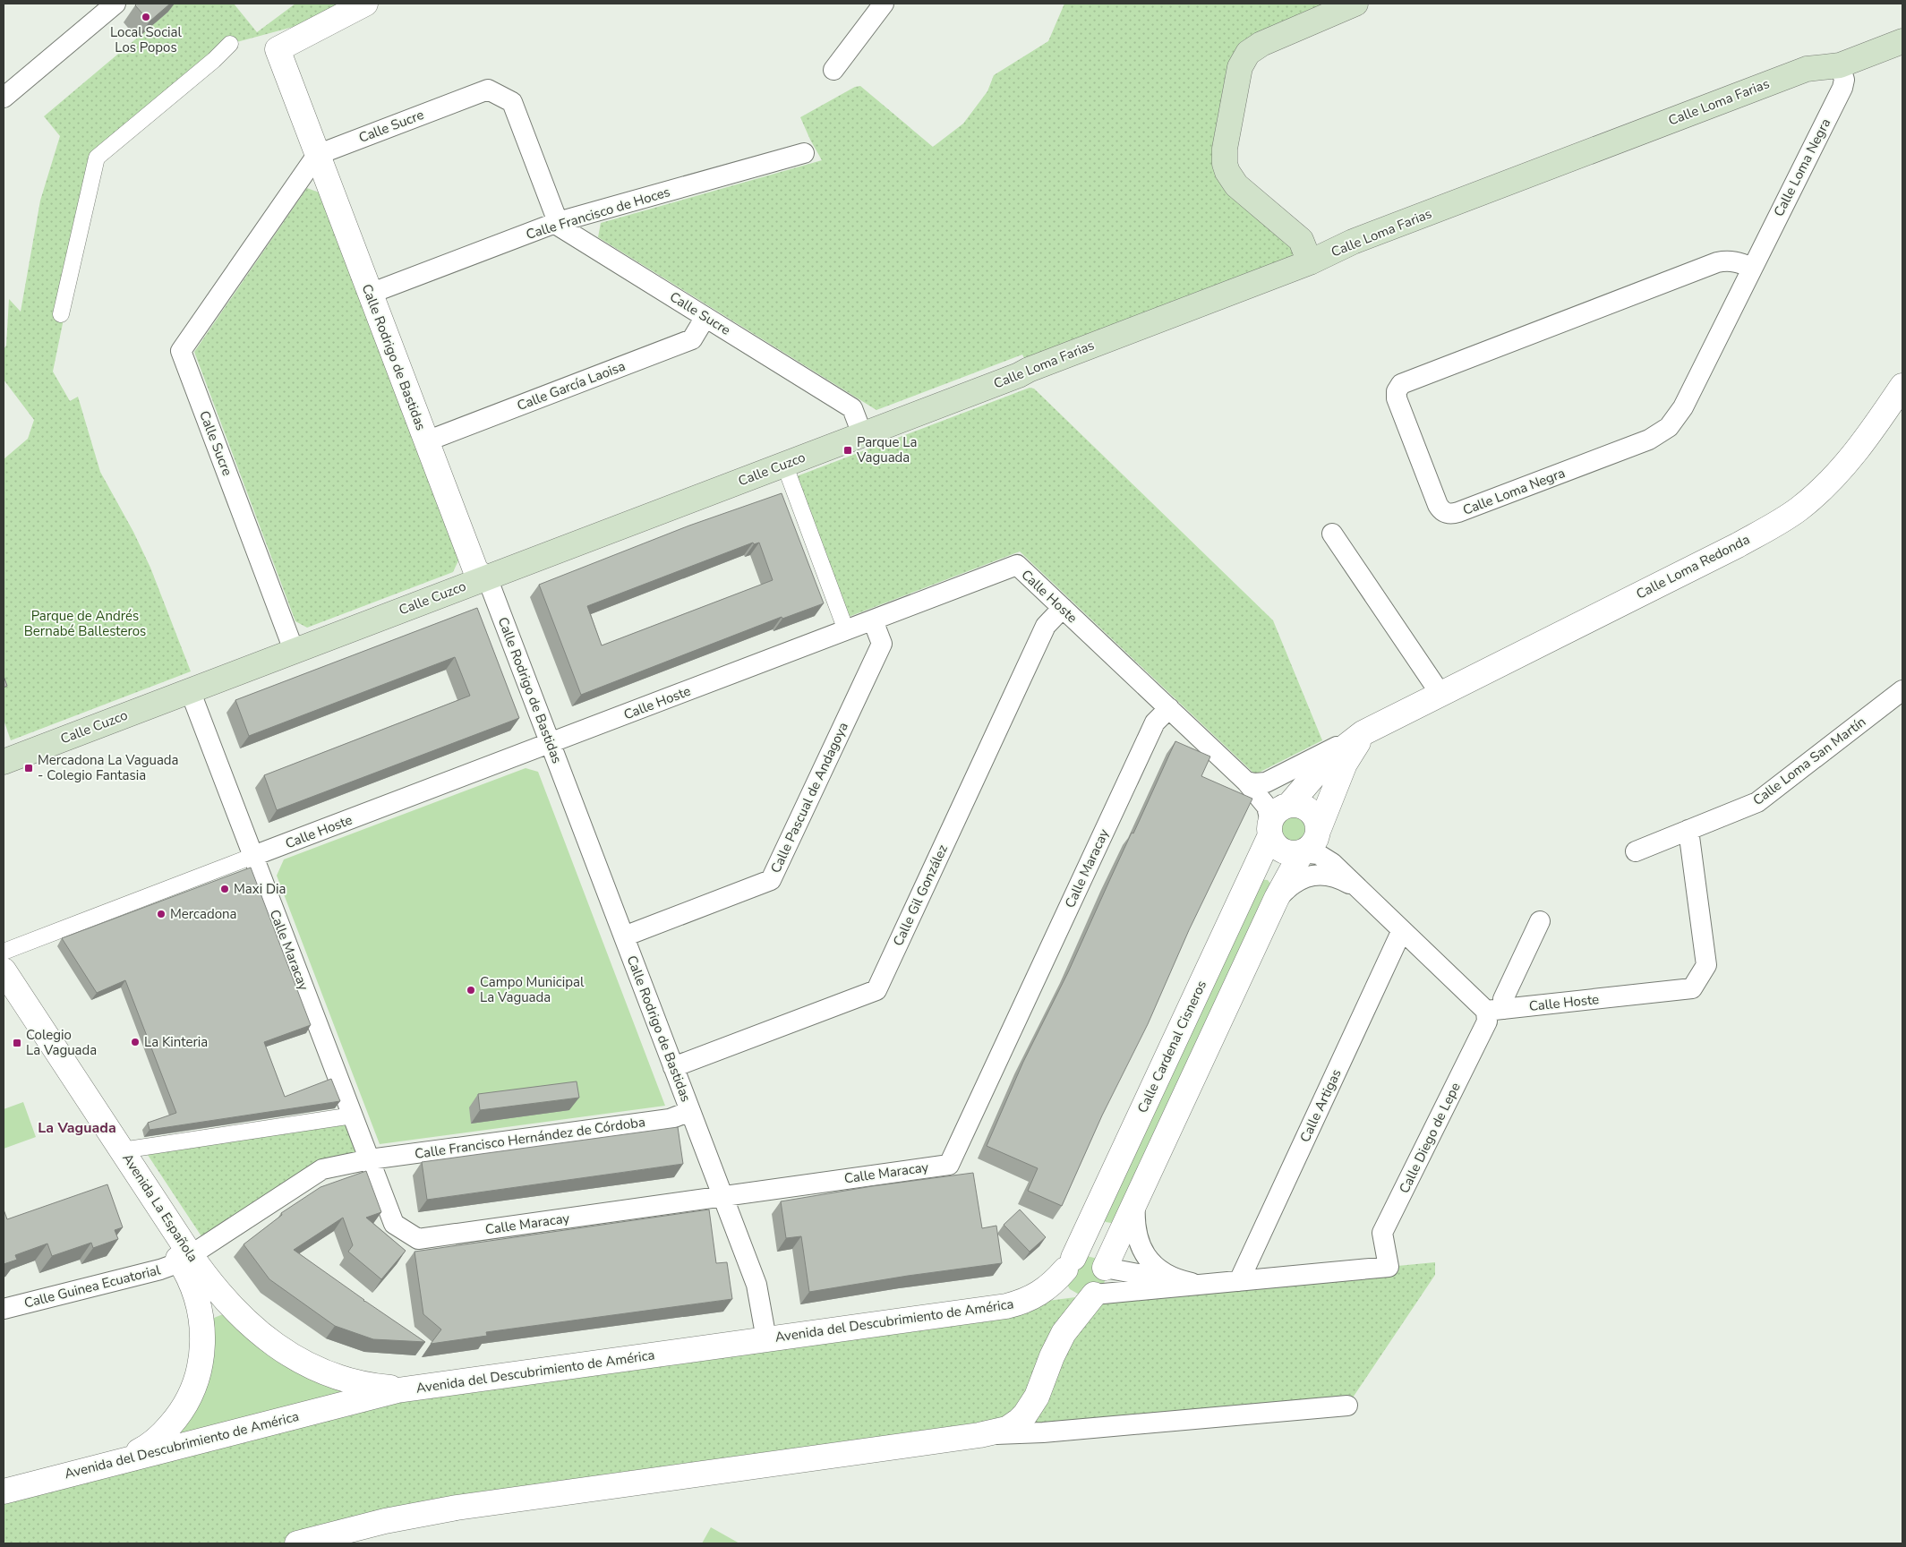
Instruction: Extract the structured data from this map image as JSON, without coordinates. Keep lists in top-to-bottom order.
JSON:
{
  "streets": {
    "main road": ["Calle Loma Farias", "Calle Cuzco"],
    "street": [
      "Calle Sucre",
      "Calle Loma Negra",
      "Calle Francisco de Hoces",
      "Calle Rodrigo de Bastidas",
      "Calle García Laoisa",
      "Calle Loma Redonda",
      "Calle Hoste",
      "Calle Loma San Martín",
      "Calle Pascual de Andagoya",
      "Calle Maracay",
      "Calle Gil González",
      "Calle Cardenal Cisneros",
      "Calle Artigas",
      "Calle Francisco Hernández de Córdoba",
      "Calle Diego de Lepe",
      "Avenida La Española",
      "Calle Guinea Ecuatorial",
      "Avenida del Descubrimiento de América"
    ]
  },
  "crossings": [
    ["Calle Loma Farias", "Calle Sucre"],
    ["Calle Loma Farias", "Calle Loma Negra"],
    ["Calle Loma Farias", "Calle Cuzco"],
    ["Calle Sucre", "Calle Francisco de Hoces"],
    ["Calle Sucre", "Calle Rodrigo de Bastidas"],
    ["Calle Sucre", "Calle García Laoisa"],
    ["Calle Sucre", "Calle Cuzco"],
    ["Calle Francisco de Hoces", "Calle Rodrigo de Bastidas"],
    ["Calle Rodrigo de Bastidas", "Calle García Laoisa"],
    ["Calle Rodrigo de Bastidas", "Calle Cuzco"],
    ["Calle Rodrigo de Bastidas", "Calle Hoste"],
    ["Calle Rodrigo de Bastidas", "Calle Pascual de Andagoya"],
    ["Calle Rodrigo de Bastidas", "Calle Maracay"],
    ["Calle Rodrigo de Bastidas", "Calle Gil González"],
    ["Calle Rodrigo de Bastidas", "Calle Francisco Hernández de Córdoba"],
    ["Calle Rodrigo de Bastidas", "Avenida del Descubrimiento de América"],
    ["Calle Cuzco", "Calle Maracay"],
    ["Calle Hoste", "Calle Loma San Martín"],
    ["Calle Hoste", "Calle Pascual de Andagoya"],
    ["Calle Hoste", "Calle Maracay"],
    ["Calle Hoste", "Calle Gil González"],
    ["Calle Hoste", "Calle Cardenal Cisneros"],
    ["Calle Hoste", "Calle Diego de Lepe"],
    ["Calle Maracay", "Calle Francisco Hernández de Córdoba"],
    ["Calle Cardenal Cisneros", "Avenida del Descubrimiento de América"],
    ["Calle Artigas", "Calle Diego de Lepe"],
    ["Avenida La Española", "Calle Guinea Ecuatorial"],
    ["Avenida La Española", "Avenida del Descubrimiento de América"]
  ],
  "districts": ["La Vaguada"],
  "parks": ["Parque de Andrés Bernabé Ballesteros"],
  "places": {
    "other": [
      "Local Social Los Popos",
      "Maxi Dia",
      "Mercadona",
      "Campo Municipal La Vaguada",
      "La Kinteria"
    ],
    "transit": ["Parque La Vaguada", "Mercadona La Vaguada - Colegio Fantasia", "Colegio La Vaguada"]
  }
}
